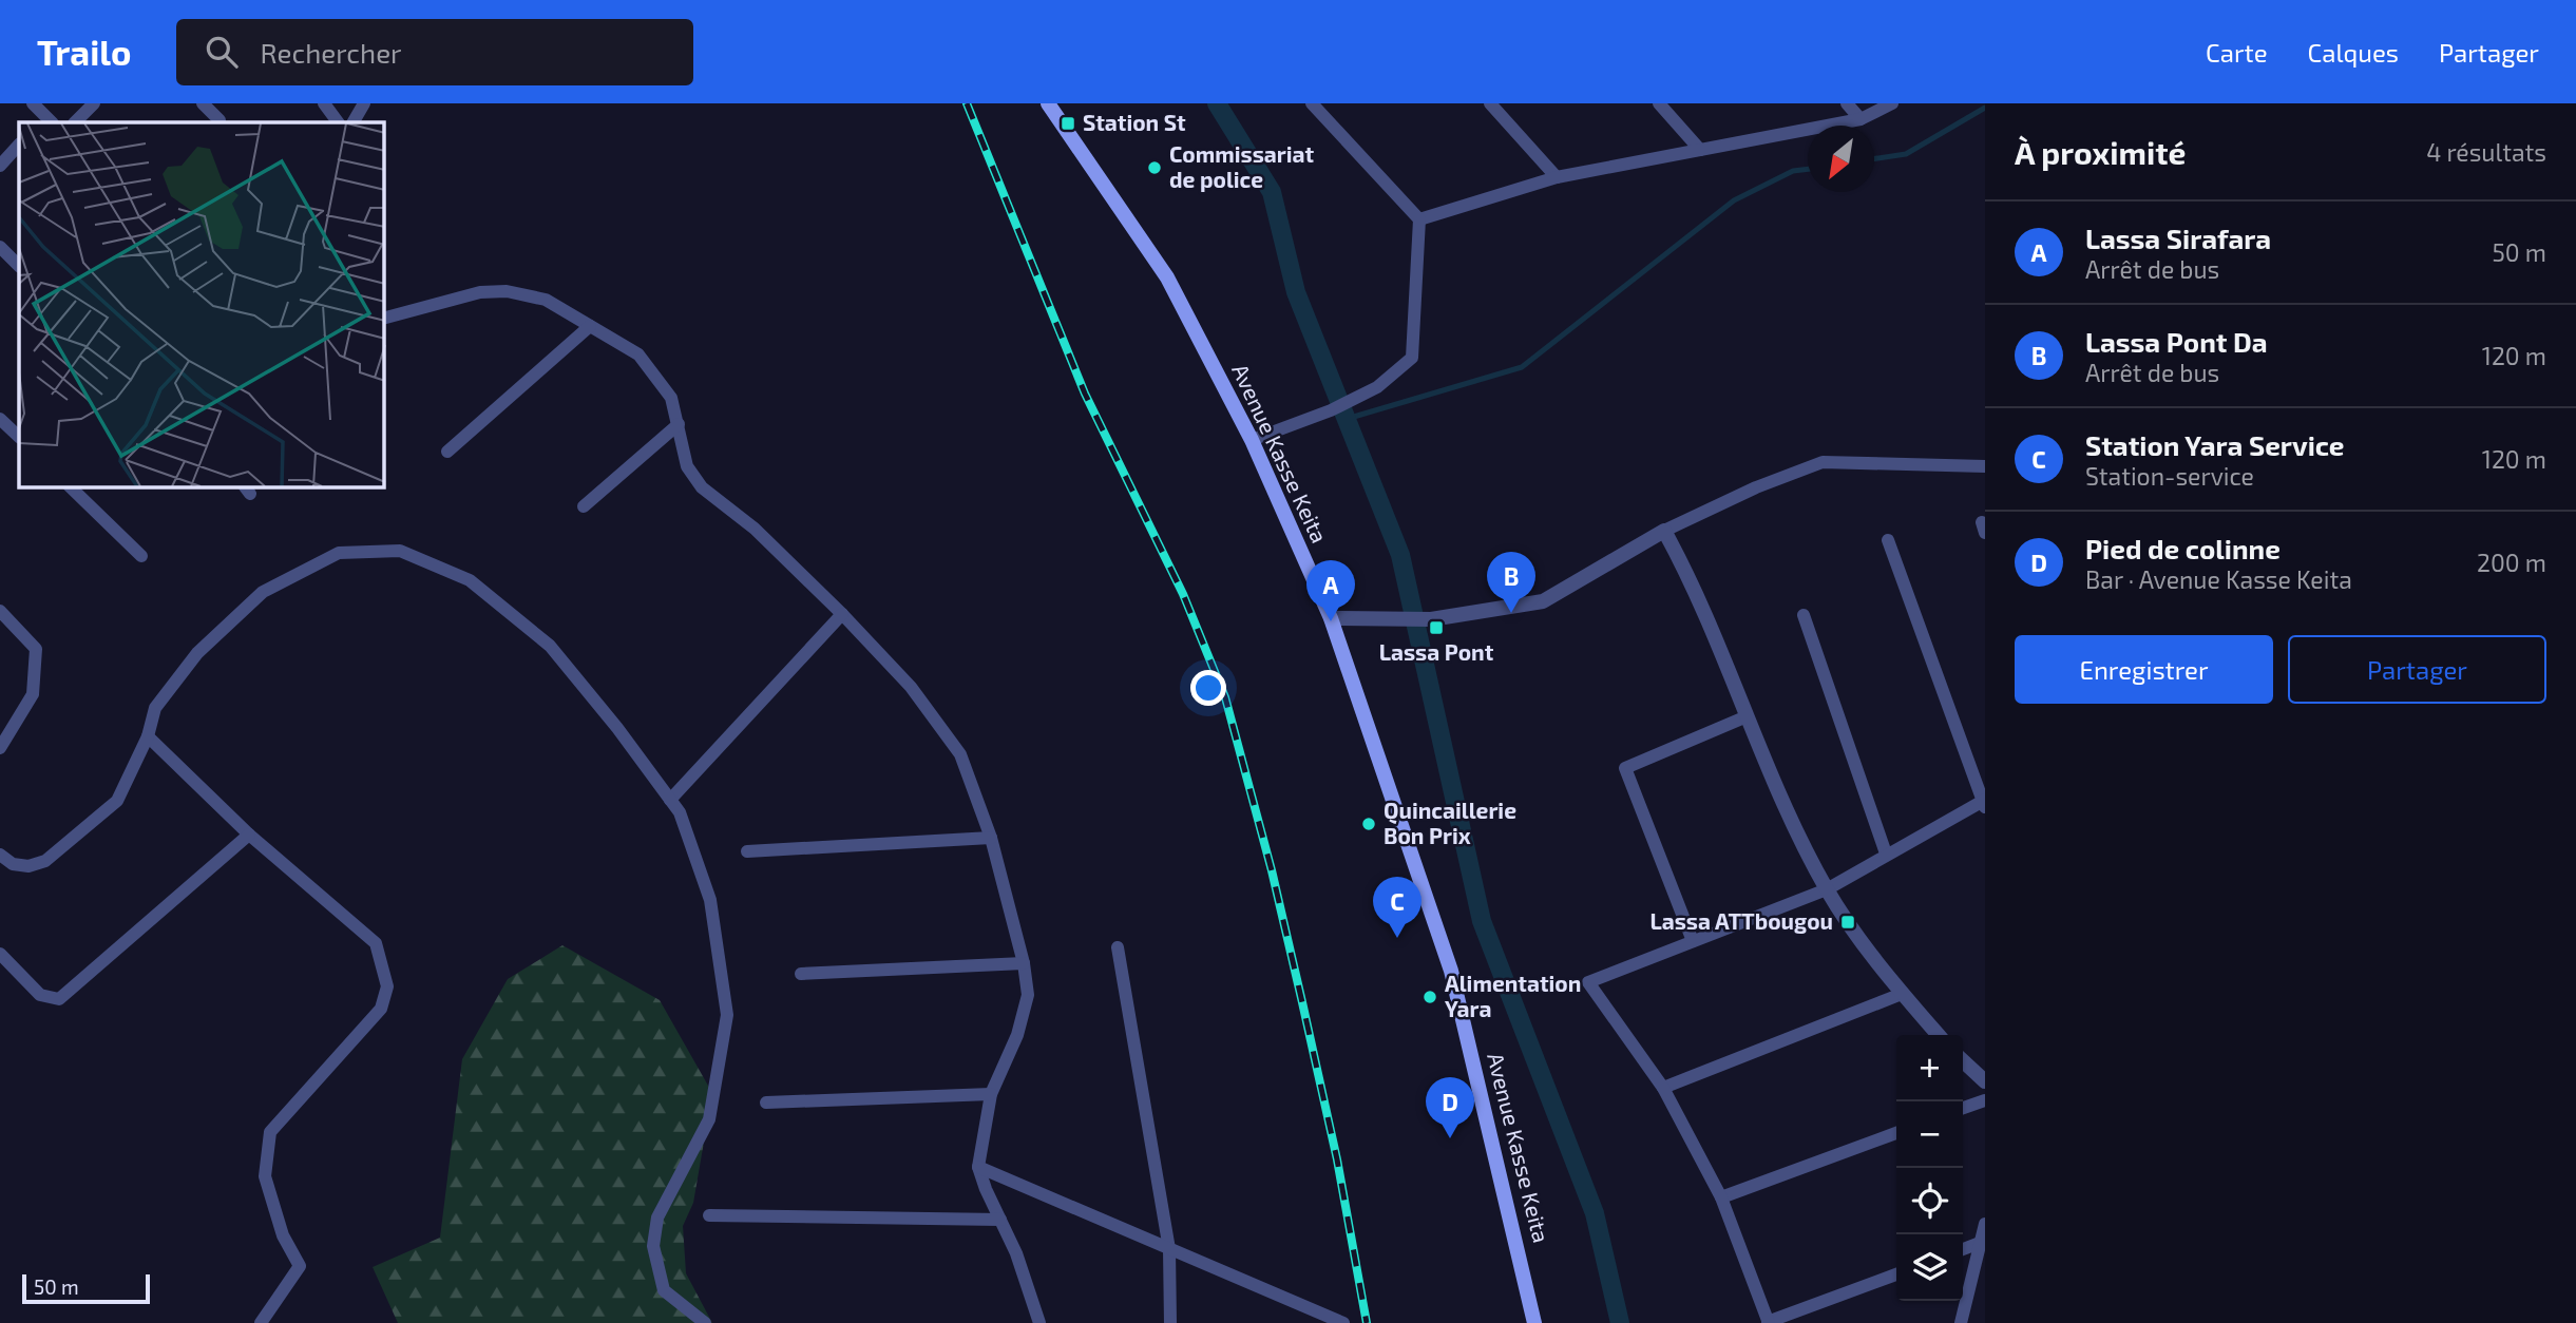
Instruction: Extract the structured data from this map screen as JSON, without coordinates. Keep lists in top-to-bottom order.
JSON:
{
  "streets": {
    "main road": ["Avenue Kasse Keita"]
  },
  "places": {
    "transit": ["Station St", "Lassa Pont", "Lassa ATTbougou"],
    "other": ["Commissariat de police", "Quincaillerie Bon Prix", "Alimentation Yara"]
  },
  "scale_bar": "50 m",
  "north": "bottom left",
  "page": {
    "header": "Trailo",
    "search": "Rechercher",
    "nav": ["Carte", "Calques", "Partager"],
    "heading": ["À proximité", "4 résultats"],
    "list": [
      {
        "mark": "A",
        "name": "Lassa Sirafara",
        "note": "Arrêt de bus",
        "value": "50 m"
      },
      {
        "mark": "B",
        "name": "Lassa Pont Da",
        "note": "Arrêt de bus",
        "value": "120 m"
      },
      {
        "mark": "C",
        "name": "Station Yara Service",
        "note": "Station-service",
        "value": "120 m"
      },
      {
        "mark": "D",
        "name": "Pied de colinne",
        "note": "Bar · Avenue Kasse Keita",
        "value": "200 m"
      }
    ],
    "pins": [
      "B",
      "A",
      "C",
      "D"
    ],
    "buttons": ["Enregistrer", "Partager"],
    "map_buttons": ["+", "−"],
    "scale": "50 m"
  }
}
